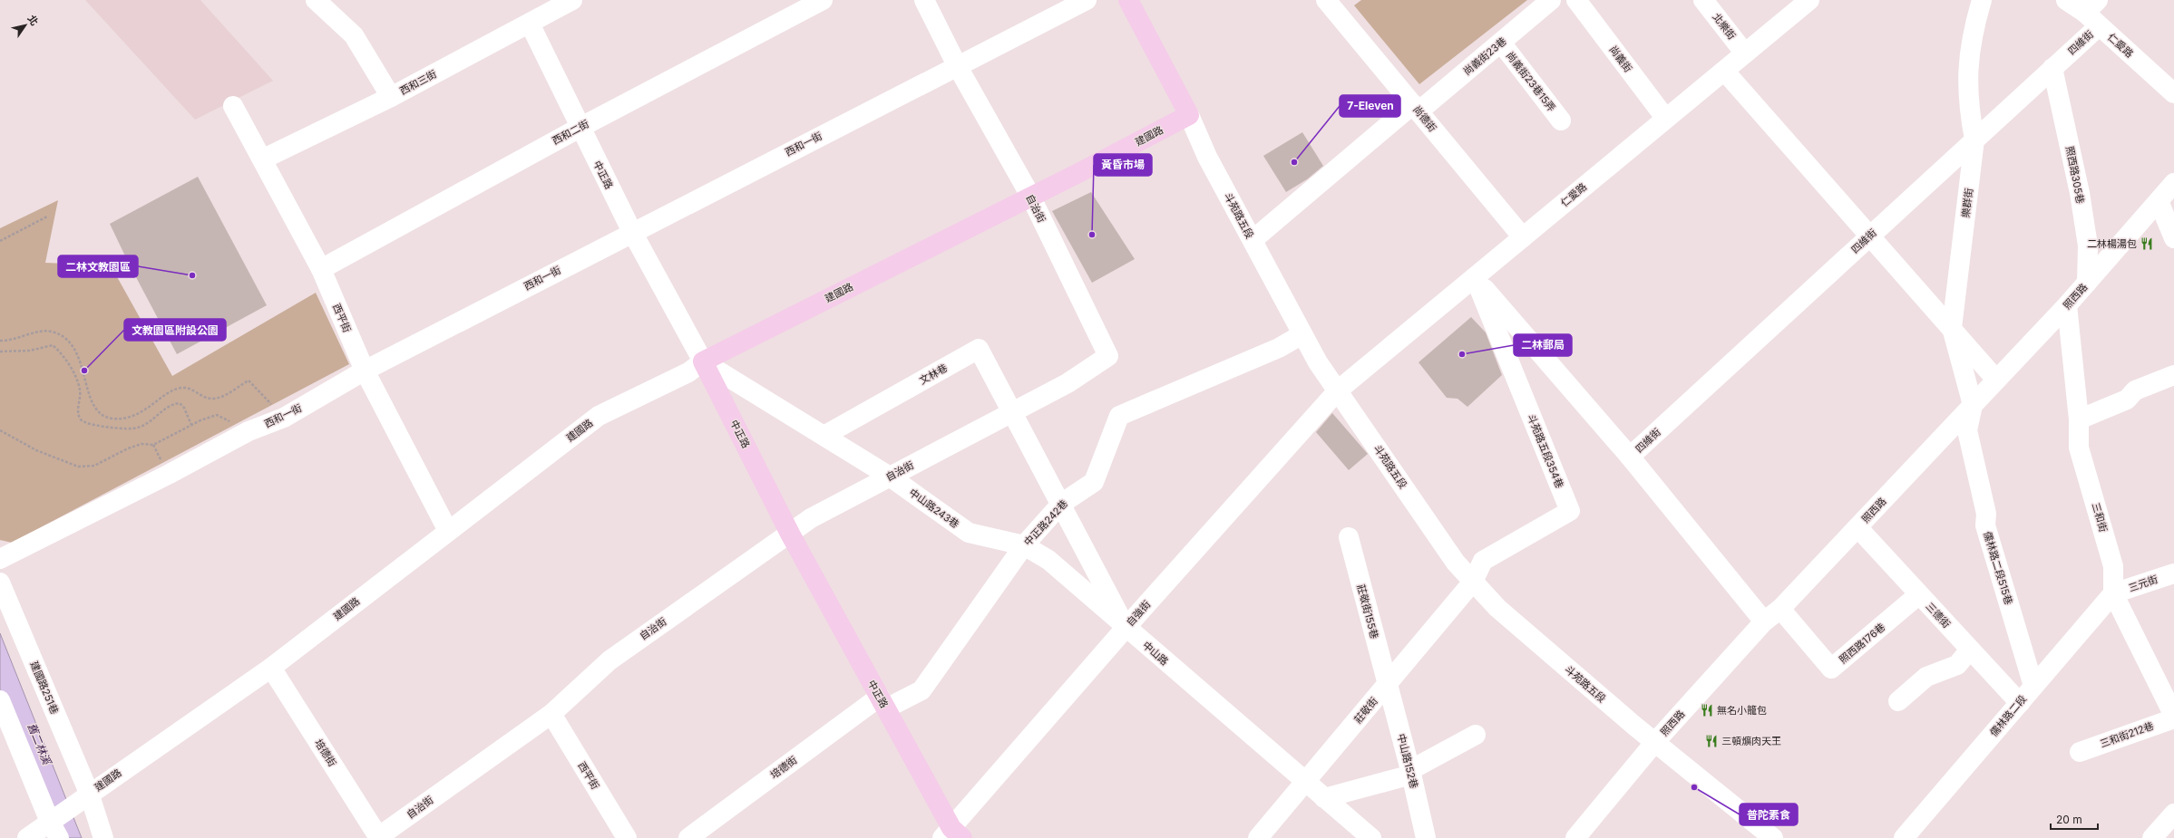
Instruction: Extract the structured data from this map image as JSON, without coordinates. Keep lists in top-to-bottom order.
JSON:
{
  "streets": {
    "main road": ["建國路", "中正路", "斗苑路五段"],
    "street": [
      "北樂街",
      "四維街",
      "仁愛路",
      "尚義街23巷",
      "尚義街",
      "尚義街23巷15弄",
      "西和三街",
      "尚德街",
      "西和二街",
      "西和一街",
      "照西路305巷",
      "樂群街",
      "自治街",
      "照西路",
      "西平街",
      "文林巷",
      "斗苑路五段354巷",
      "中山路243巷",
      "三和街",
      "中正路242巷",
      "儒林路二段515巷",
      "三元街",
      "莊敬街155巷",
      "自強街",
      "三德街",
      "照西路176巷",
      "中山路",
      "建國路251巷",
      "莊敬街",
      "儒林路二段",
      "三和街212巷",
      "培德街",
      "中山路152巷"
    ]
  },
  "crossings": [
    ["北樂街", "仁愛路"],
    ["四維街", "仁愛路"],
    ["四維街", "照西路305巷"],
    ["四維街", "樂群街"],
    ["仁愛路", "尚義街"],
    ["仁愛路", "尚德街"],
    ["仁愛路", "斗苑路五段"],
    ["仁愛路", "斗苑路五段354巷"],
    ["仁愛路", "自強街"],
    ["尚義街23巷", "尚義街23巷15弄"],
    ["尚義街23巷", "尚德街"],
    ["尚義街23巷", "斗苑路五段"],
    ["西和三街", "中正路"],
    ["西和三街", "西平街"],
    ["西和二街", "中正路"],
    ["西和二街", "西平街"],
    ["建國路", "中正路"],
    ["建國路", "自治街"],
    ["建國路", "斗苑路五段"],
    ["建國路", "西平街"],
    ["建國路", "中山路243巷"],
    ["建國路", "建國路251巷"],
    ["建國路", "培德街"],
    ["西和一街", "中正路"],
    ["西和一街", "自治街"],
    ["西和一街", "西平街"],
    ["中正路", "自治街"],
    ["中正路", "中山路243巷"],
    ["中正路", "中正路242巷"],
    ["中正路", "自強街"],
    ["中正路", "培德街"],
    ["照西路305巷", "照西路"],
    ["樂群街", "照西路"],
    ["樂群街", "儒林路二段515巷"],
    ["自治街", "西平街"],
    ["自治街", "文林巷"],
    ["自治街", "中山路243巷"],
    ["自治街", "中山路"],
    ["自治街", "培德街"],
    ["斗苑路五段", "照西路"],
    ["斗苑路五段", "斗苑路五段354巷"],
    ["斗苑路五段", "中正路242巷"],
    ["斗苑路五段", "自強街"],
    ["斗苑路五段", "莊敬街"],
    ["照西路", "三和街"],
    ["照西路", "儒林路二段515巷"],
    ["照西路", "三德街"],
    ["照西路", "照西路176巷"],
    ["文林巷", "中山路243巷"],
    ["文林巷", "中山路"],
    ["斗苑路五段354巷", "莊敬街"],
    ["中山路243巷", "中正路242巷"],
    ["中山路243巷", "自強街"],
    ["中山路243巷", "中山路"],
    ["三和街", "三元街"],
    ["三和街", "儒林路二段"],
    ["三和街", "三和街212巷"],
    ["中正路242巷", "中山路"],
    ["中正路242巷", "培德街"],
    ["儒林路二段515巷", "儒林路二段"],
    ["三元街", "儒林路二段"],
    ["莊敬街155巷", "莊敬街"],
    ["莊敬街155巷", "中山路152巷"],
    ["自強街", "中山路"],
    ["三德街", "照西路176巷"],
    ["三德街", "儒林路二段"],
    ["中山路", "莊敬街"],
    ["莊敬街", "中山路152巷"]
  ],
  "water": ["舊二林溪"],
  "places": {
    "other": [
      "7-Eleven",
      "黃昏市場",
      "二林文教園區",
      "二林郵局",
      "文教園區附設公園",
      "普陀素食"
    ],
    "restaurant": ["二林楊湯包", "無名小籠包", "三頓爌肉天王"]
  },
  "scale_bar": "20 m",
  "north": "top right"
}
